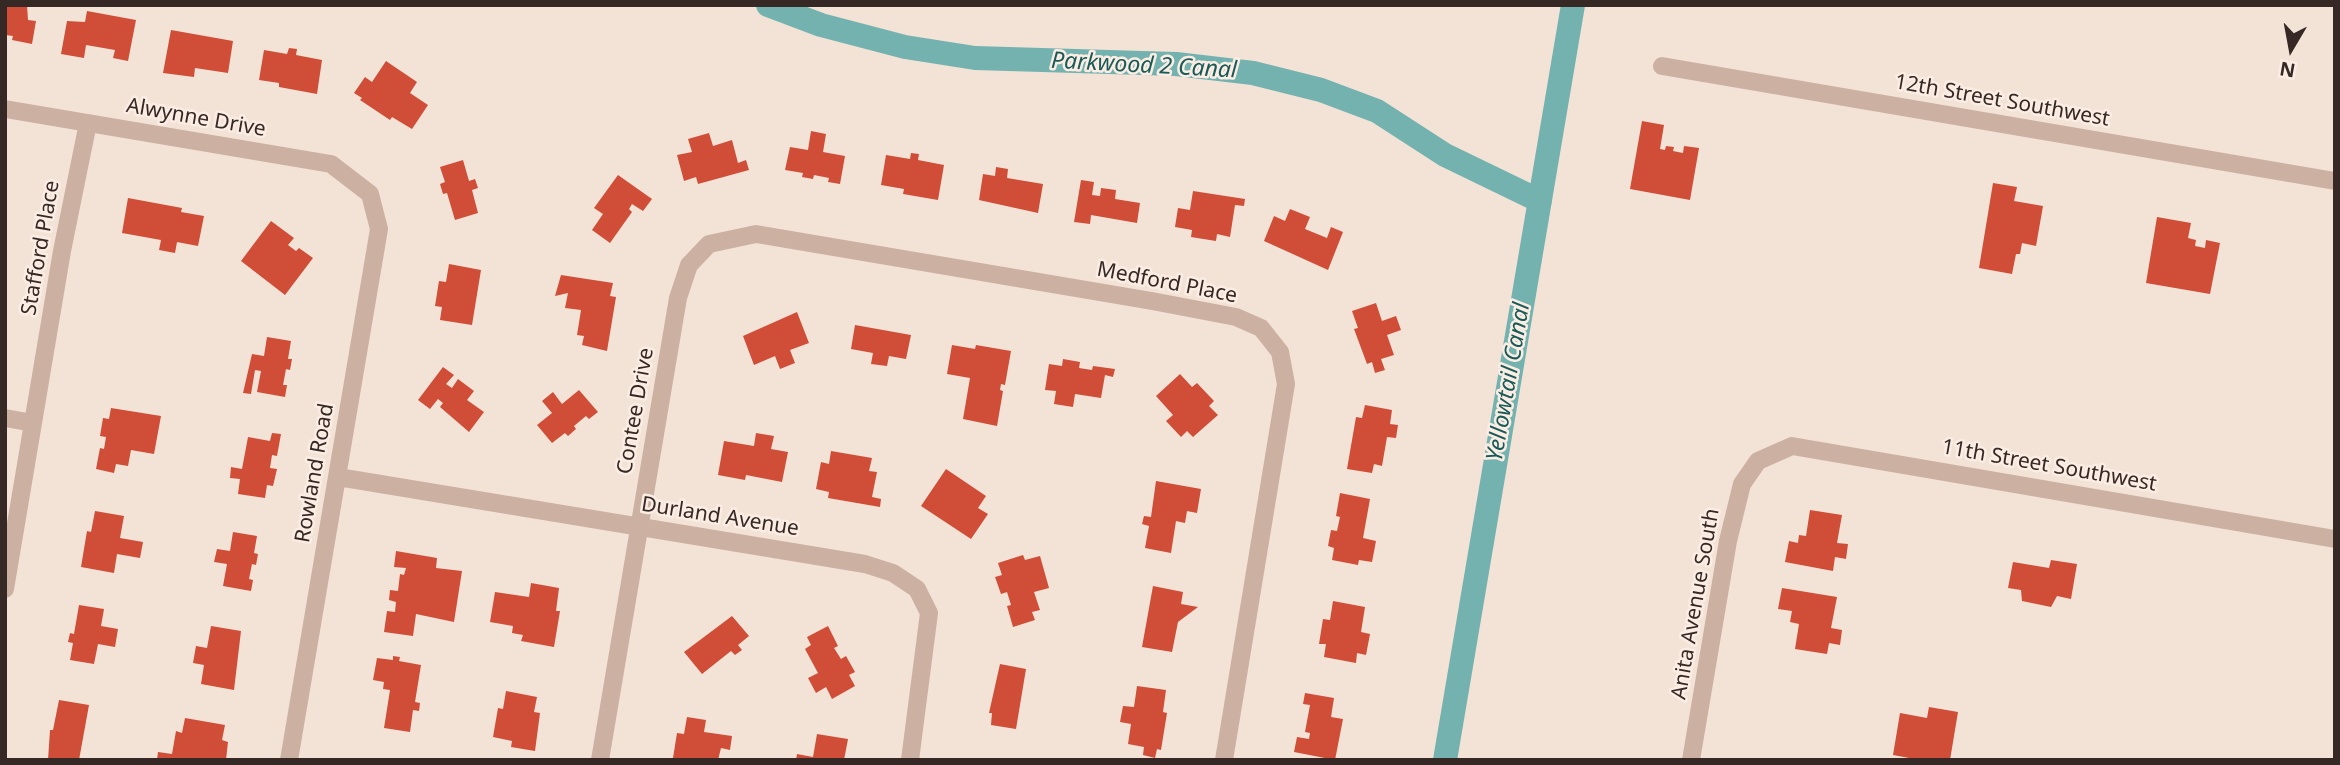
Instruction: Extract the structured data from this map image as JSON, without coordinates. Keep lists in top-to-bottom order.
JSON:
{
  "streets": {
    "street": [
      "12th Street Southwest",
      "Alwynne Drive",
      "Stafford Place",
      "Medford Place",
      "Contee Drive",
      "11th Street Southwest",
      "Rowland Road",
      "Durland Avenue",
      "Anita Avenue South"
    ]
  },
  "crossings": [
    ["Alwynne Drive", "Stafford Place"],
    ["Alwynne Drive", "Rowland Road"],
    ["Medford Place", "Contee Drive"],
    ["Contee Drive", "Durland Avenue"],
    ["11th Street Southwest", "Anita Avenue South"],
    ["Rowland Road", "Durland Avenue"]
  ],
  "water": ["Parkwood 2 Canal", "Yellowtail Canal"],
  "north": "bottom"
}
